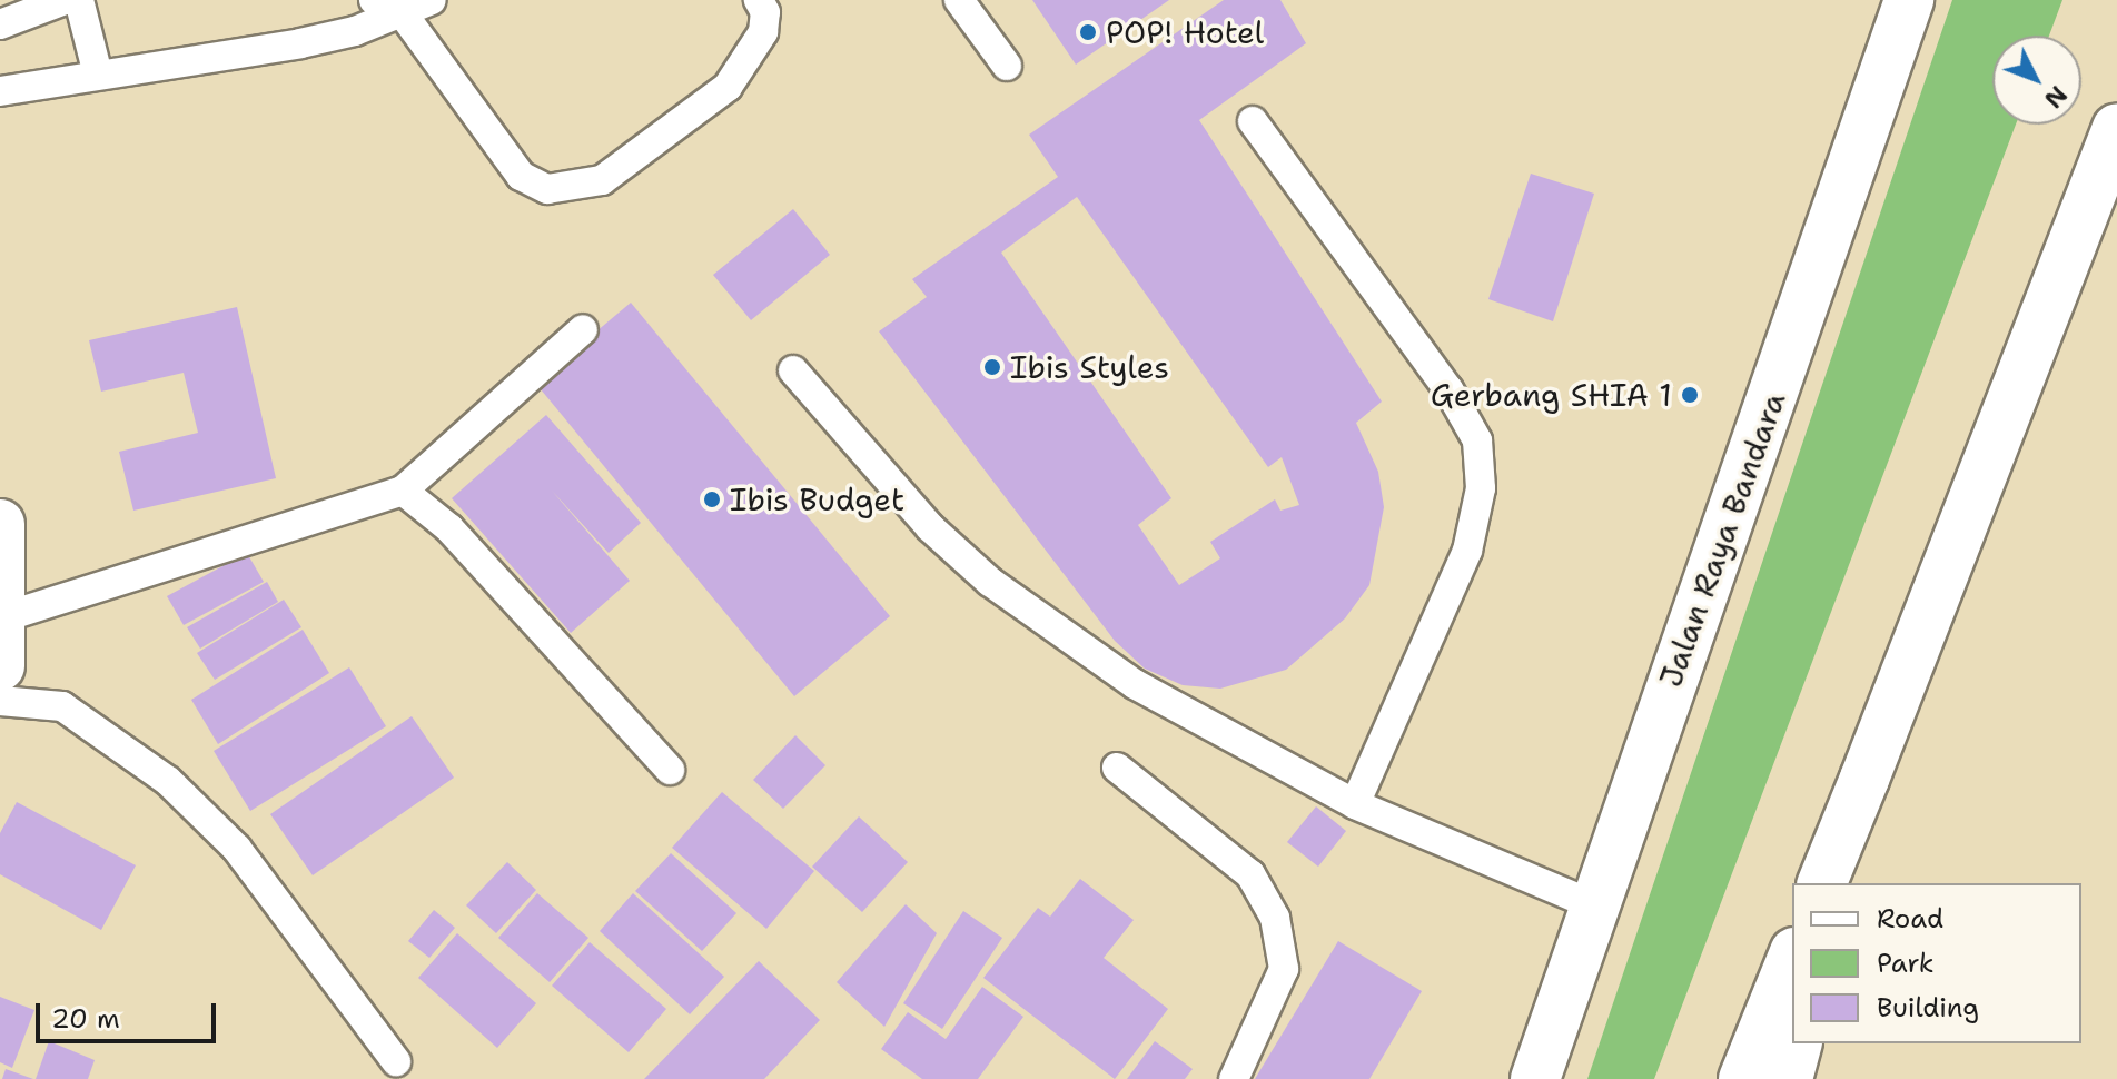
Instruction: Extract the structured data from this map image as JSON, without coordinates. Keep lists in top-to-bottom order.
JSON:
{
  "streets": {
    "main road": ["Jalan Raya Bandara"]
  },
  "places": [
    "POP! Hotel",
    "Ibis Styles",
    "Gerbang SHIA 1",
    "Ibis Budget"
  ],
  "legend": ["Road", "Park", "Building"],
  "scale_bar": "20 m",
  "north": "bottom right"
}
